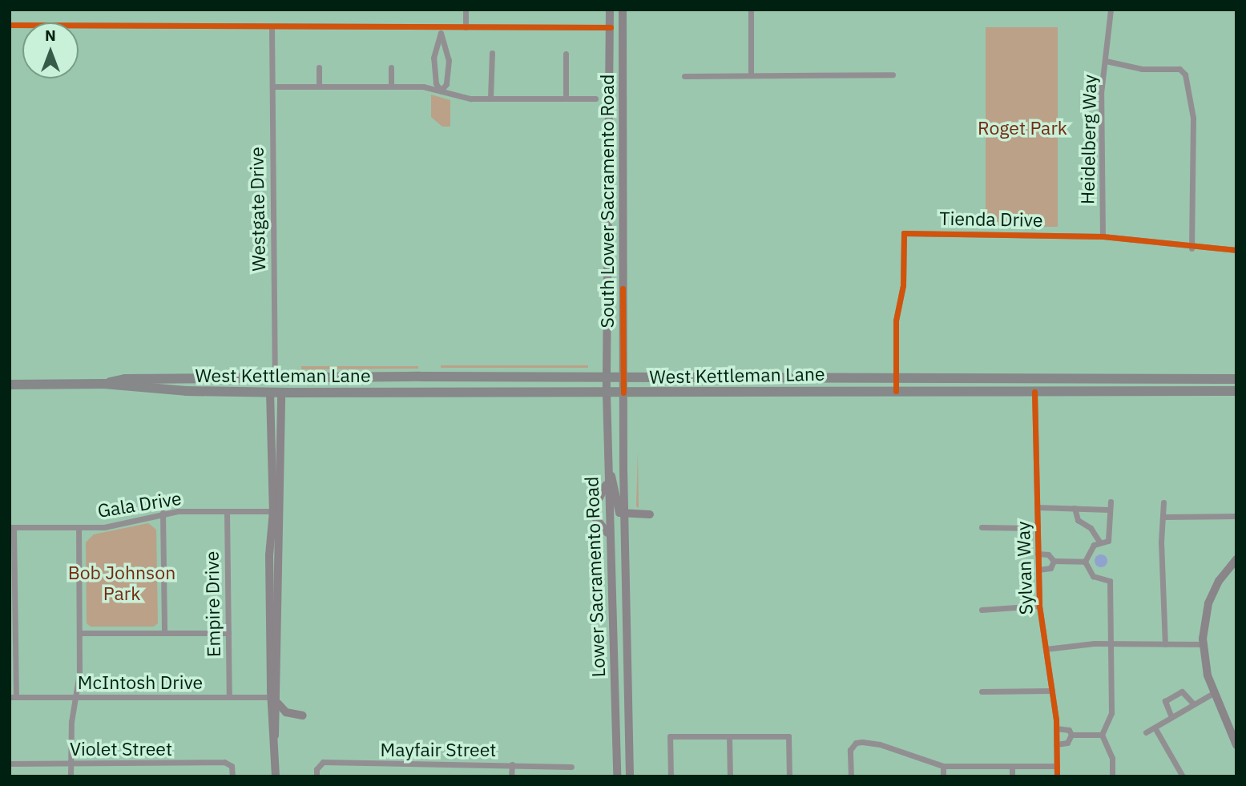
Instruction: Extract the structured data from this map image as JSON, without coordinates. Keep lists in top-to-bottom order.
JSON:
{
  "streets": {
    "main road": [
      "South Lower Sacramento Road",
      "Westgate Drive",
      "West Kettleman Lane",
      "Lower Sacramento Road"
    ],
    "street": [
      "Heidelberg Way",
      "Tienda Drive",
      "Gala Drive",
      "Sylvan Way",
      "Empire Drive",
      "McIntosh Drive",
      "Violet Street",
      "Mayfair Street"
    ]
  },
  "crossings": [
    ["Heidelberg Way", "Tienda Drive"],
    ["South Lower Sacramento Road", "West Kettleman Lane"],
    ["South Lower Sacramento Road", "Lower Sacramento Road"],
    ["Westgate Drive", "West Kettleman Lane"],
    ["Westgate Drive", "Gala Drive"],
    ["Westgate Drive", "McIntosh Drive"],
    ["Tienda Drive", "West Kettleman Lane"],
    ["West Kettleman Lane", "Sylvan Way"],
    ["West Kettleman Lane", "Lower Sacramento Road"],
    ["Gala Drive", "Empire Drive"],
    ["Empire Drive", "McIntosh Drive"]
  ],
  "parks": ["Roget Park", "Bob Johnson Park"],
  "north": "top"
}
